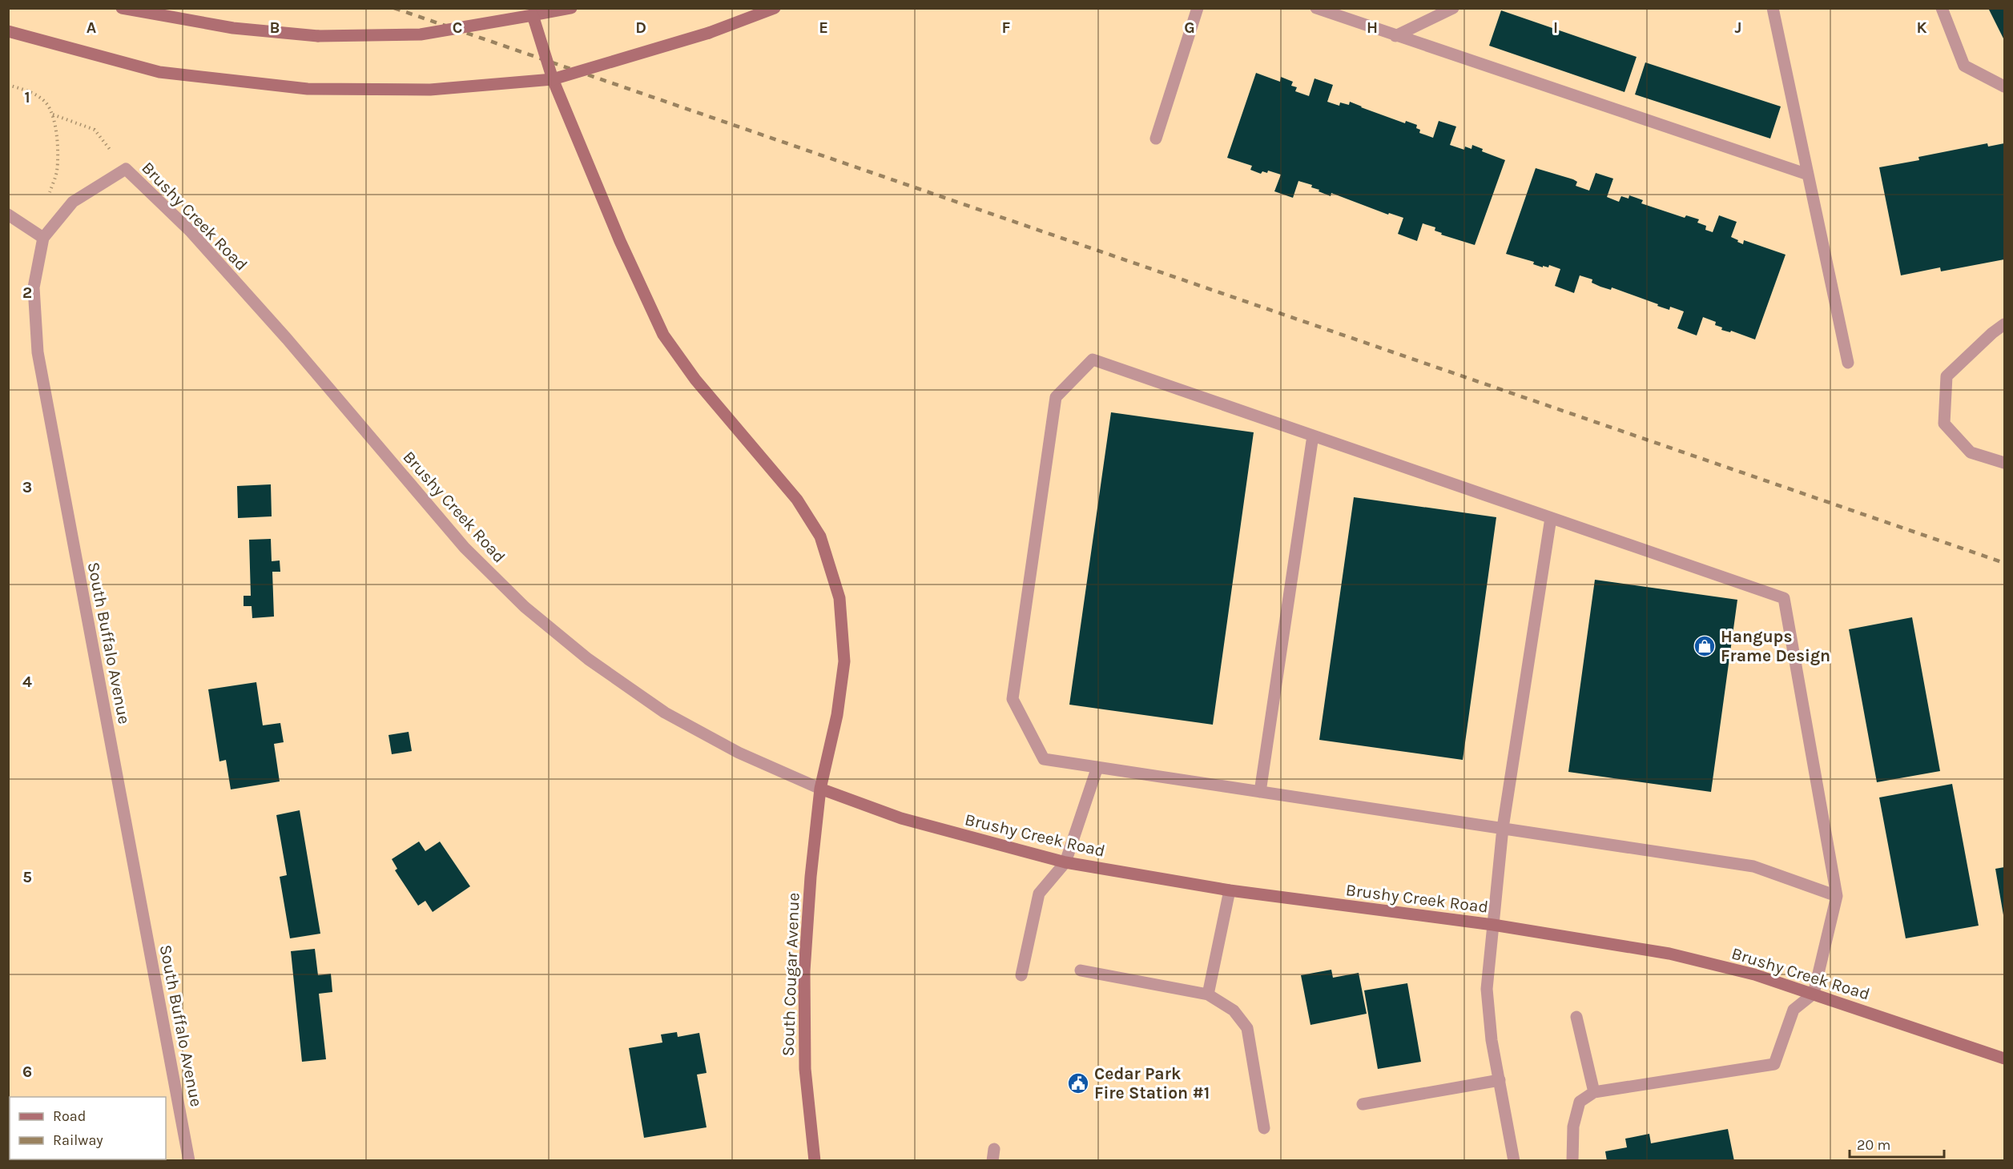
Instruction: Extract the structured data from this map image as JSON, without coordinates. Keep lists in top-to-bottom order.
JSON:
{
  "streets": {
    "street": ["Brushy Creek Road", "South Buffalo Avenue", "South Cougar Avenue"]
  },
  "crossings": [
    ["Brushy Creek Road", "South Buffalo Avenue"],
    ["Brushy Creek Road", "South Cougar Avenue"]
  ],
  "places": {
    "shop": ["Hangups Frame Design"],
    "public building": ["Cedar Park Fire Station #1"]
  },
  "legend": ["Road", "Railway"],
  "scale_bar": "20 m",
  "grid": {
    "columns": [
      "A",
      "B",
      "C",
      "D",
      "E",
      "F",
      "G",
      "H",
      "I",
      "J",
      "K"
    ],
    "rows": [
      "1",
      "2",
      "3",
      "4",
      "5",
      "6"
    ]
  }
}
